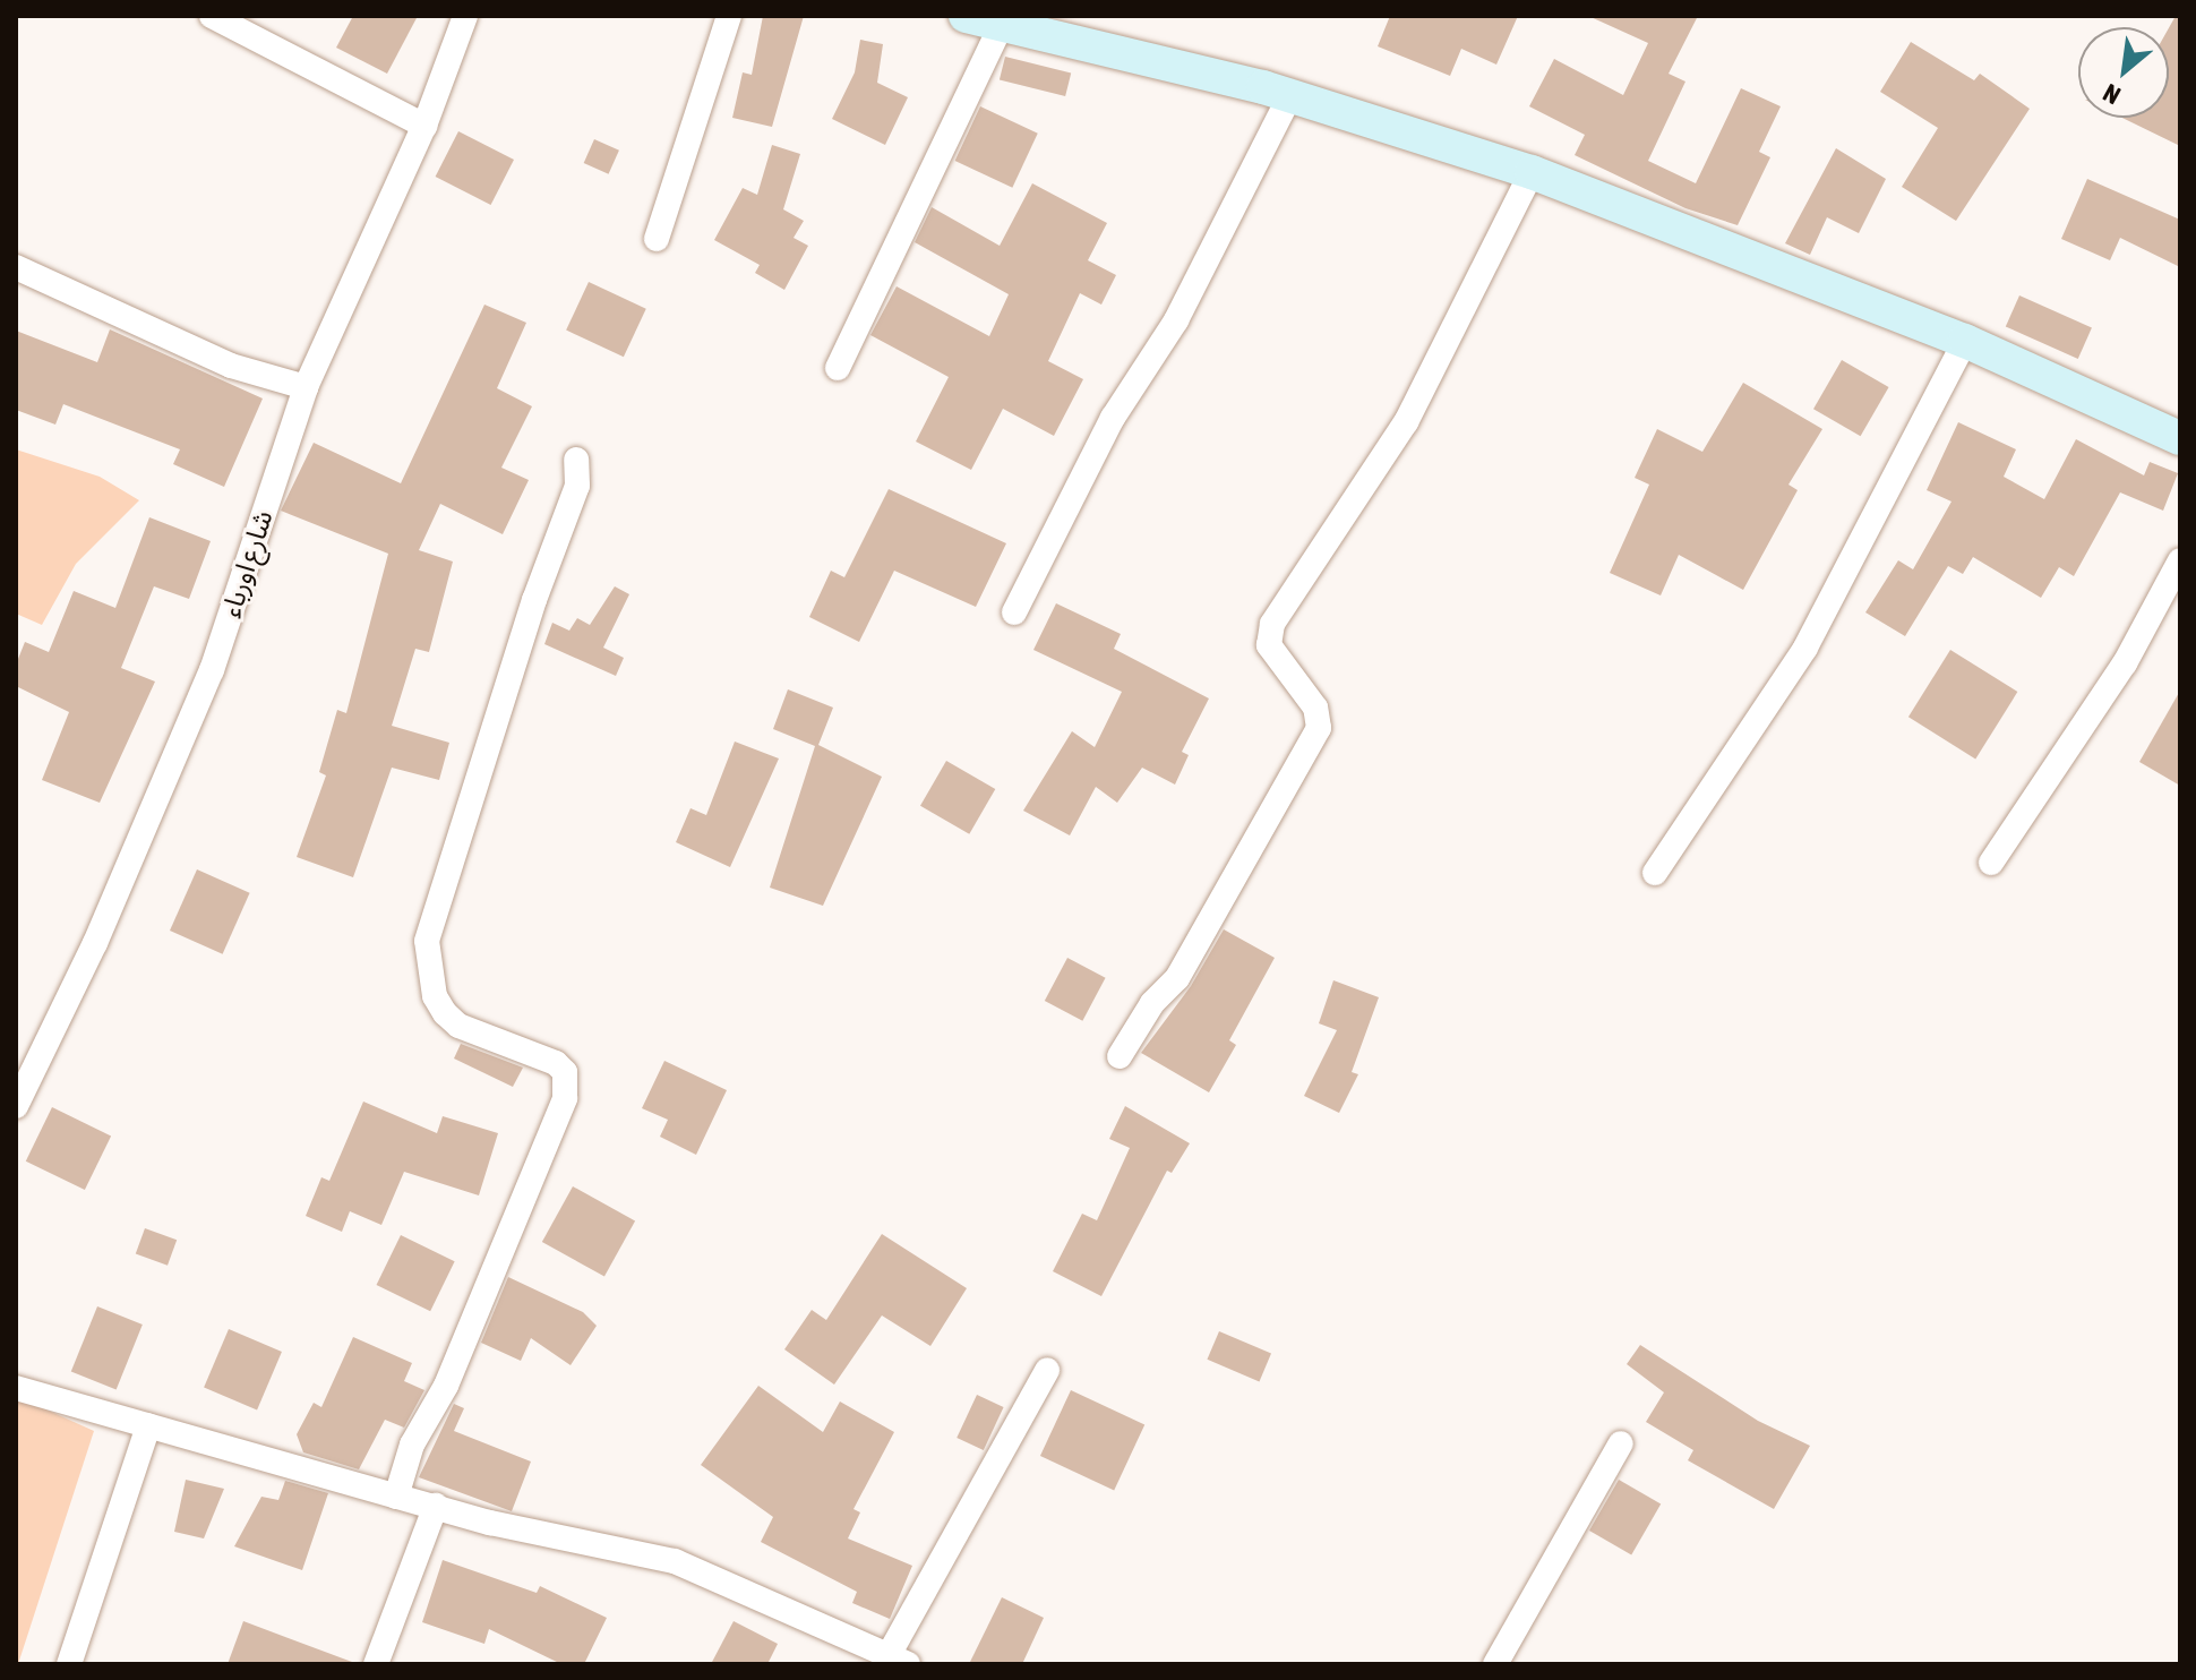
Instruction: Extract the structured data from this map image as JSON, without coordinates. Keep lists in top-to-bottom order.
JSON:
{
  "streets": {
    "street": ["شارع اورباء"]
  },
  "north": "bottom left"
}
